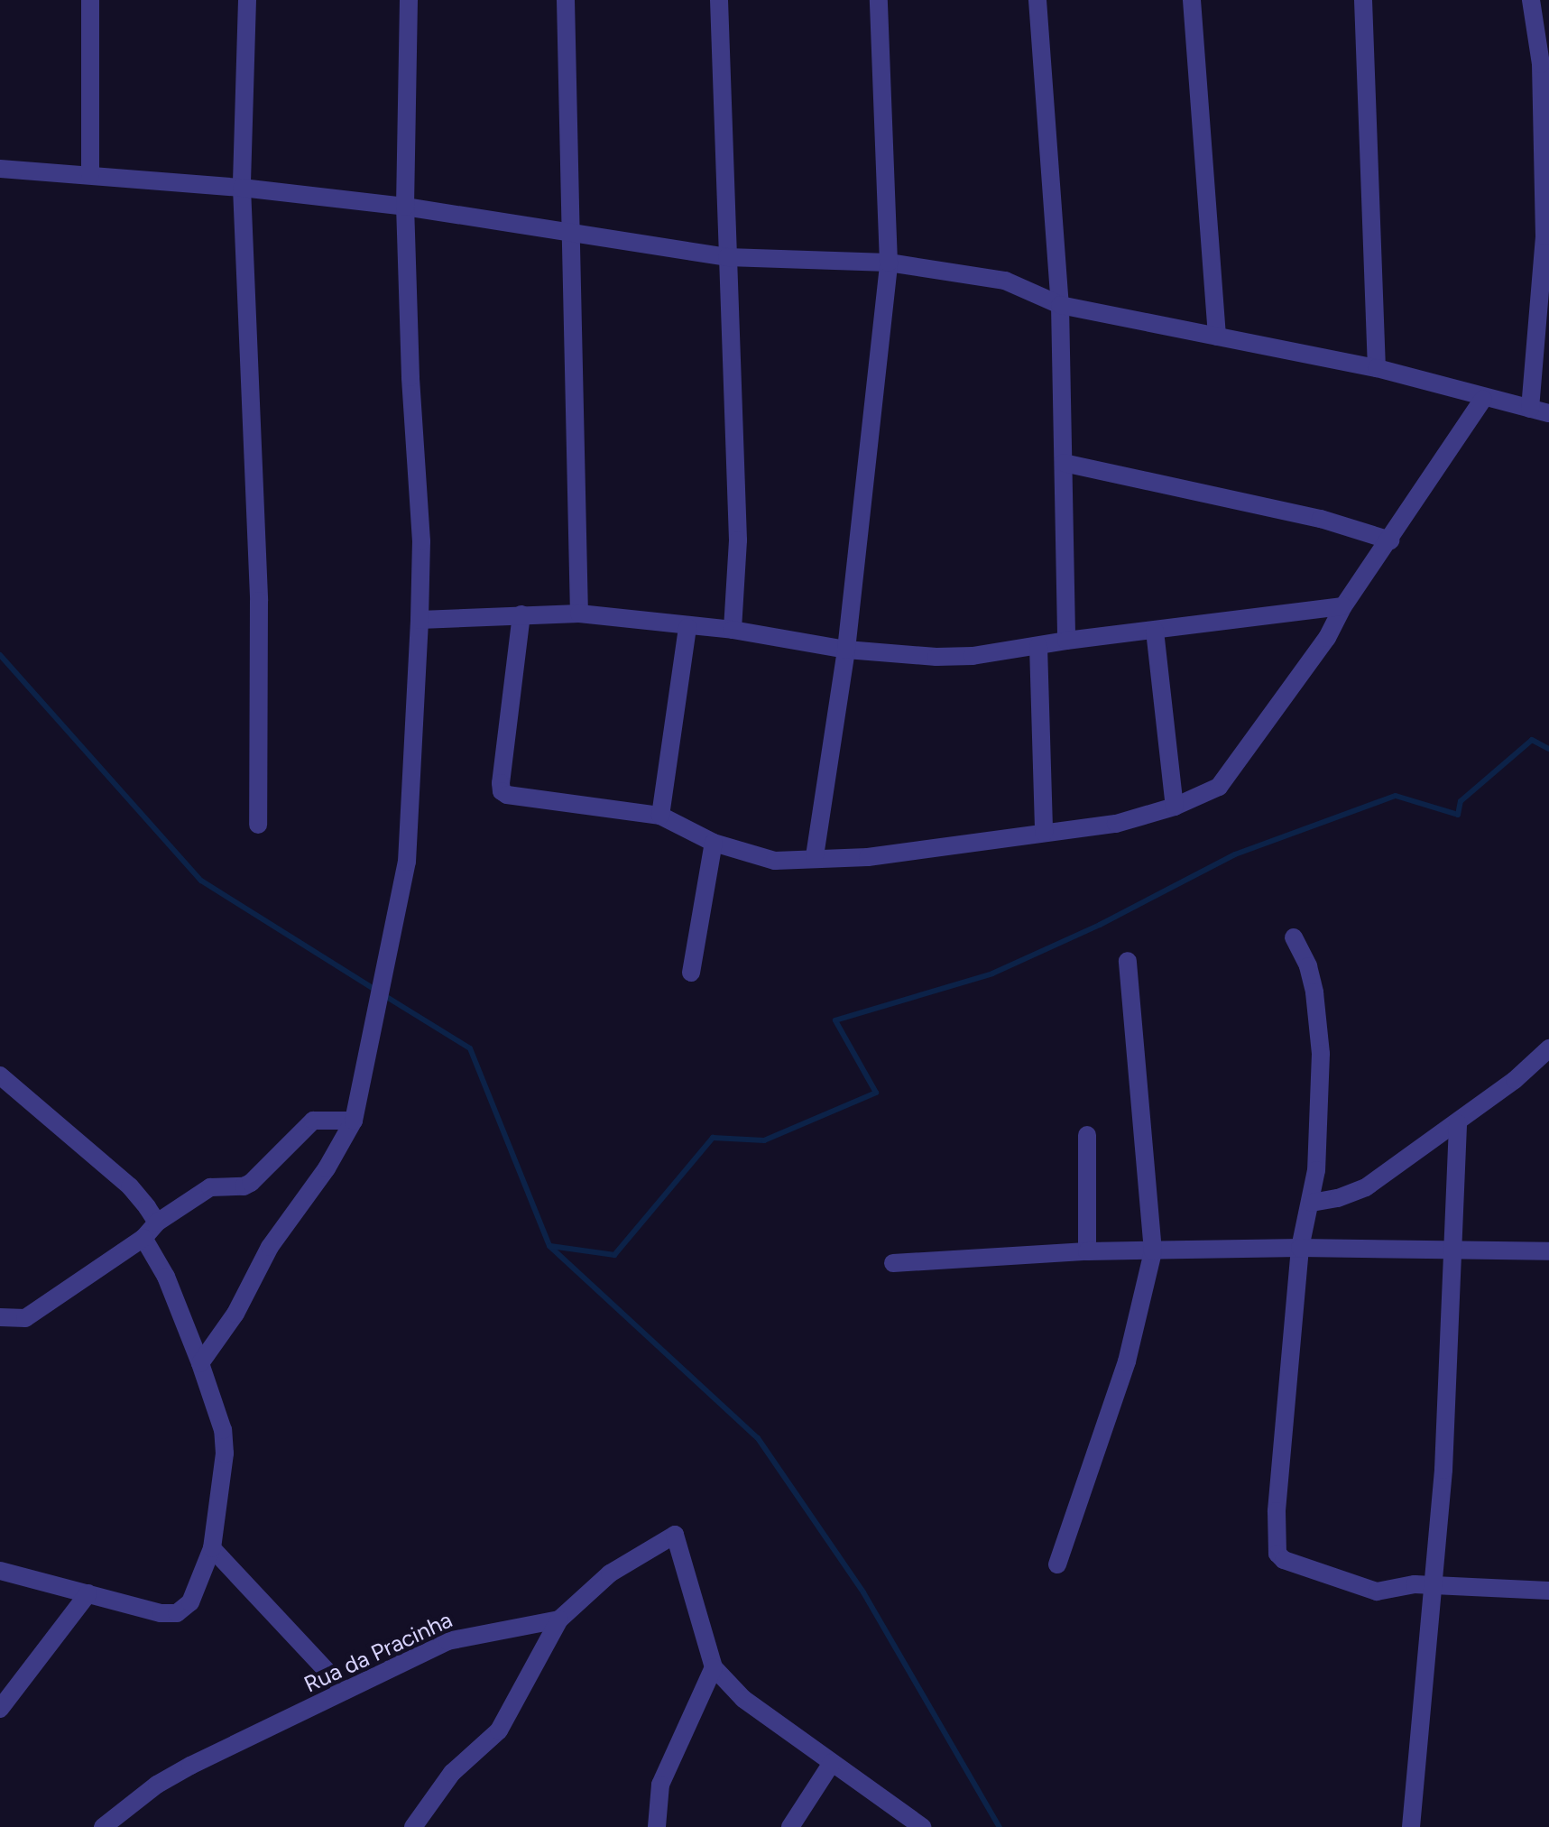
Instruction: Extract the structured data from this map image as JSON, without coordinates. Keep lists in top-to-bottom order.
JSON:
{
  "streets": {
    "street": ["Rua da Pracinha"]
  }
}
